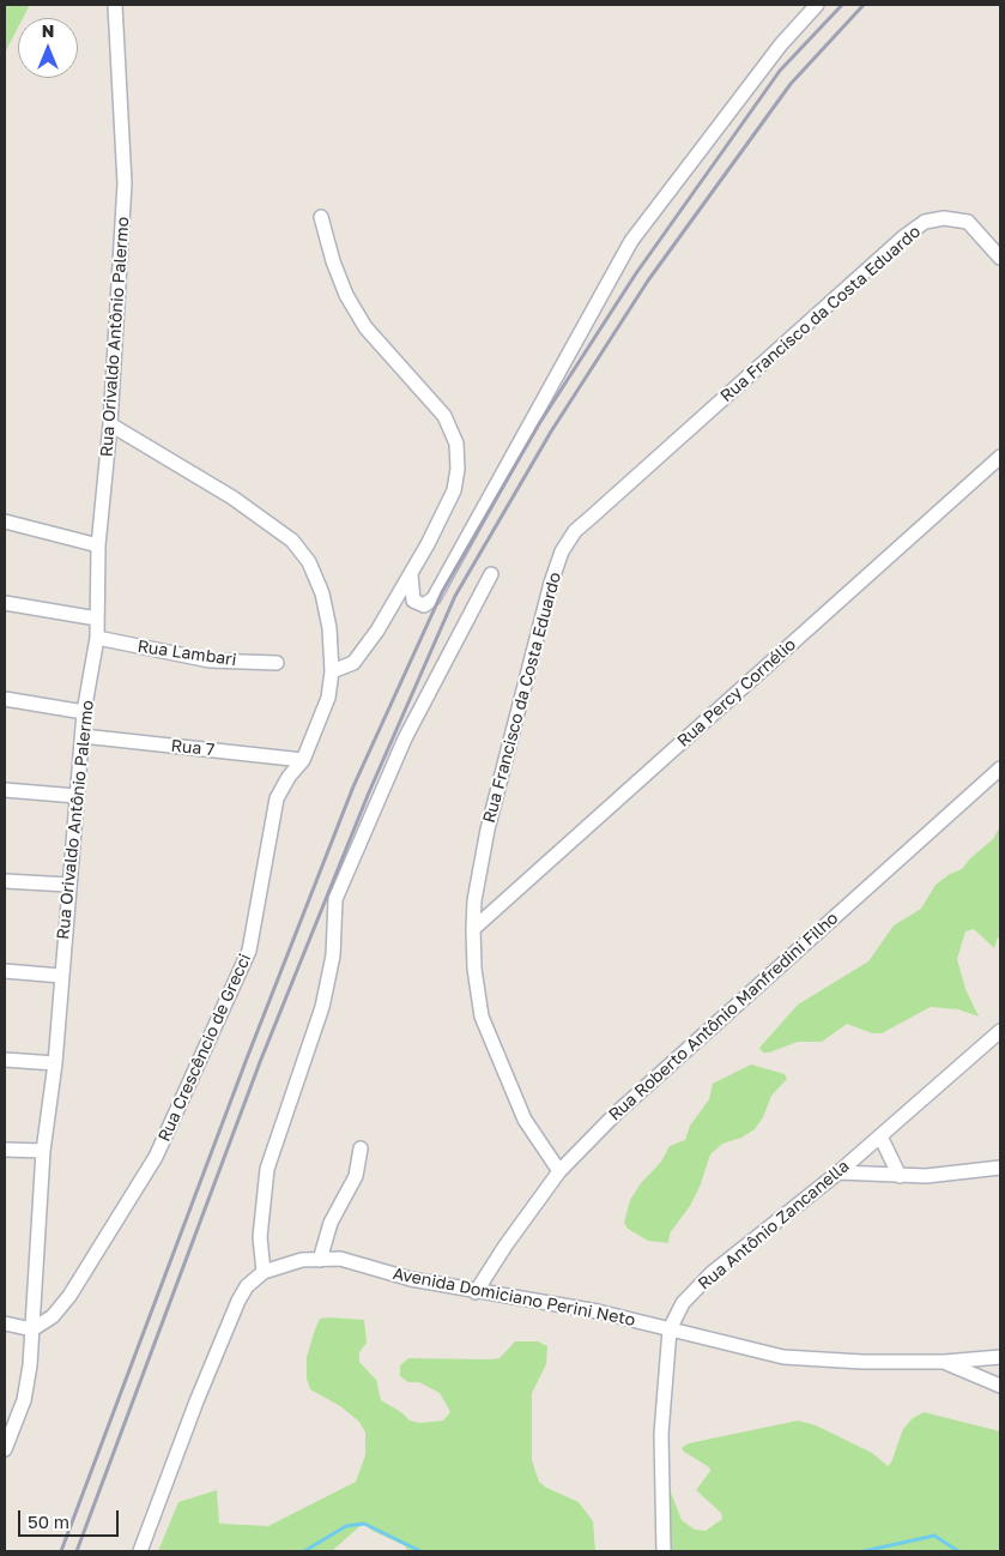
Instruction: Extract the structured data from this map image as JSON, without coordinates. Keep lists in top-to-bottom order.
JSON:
{
  "streets": {
    "street": [
      "Rua Francisco da Costa Eduardo",
      "Rua Orivaldo Antônio Palermo",
      "Rua Lambari",
      "Rua Percy Cornélio",
      "Rua 7",
      "Rua Roberto Antônio Manfredini Filho",
      "Rua Crescêncio de Grecci",
      "Rua Antônio Zancanella",
      "Avenida Domiciano Perini Neto"
    ]
  },
  "crossings": [
    ["Rua Francisco da Costa Eduardo", "Rua Percy Cornélio"],
    ["Rua Francisco da Costa Eduardo", "Rua Roberto Antônio Manfredini Filho"],
    ["Rua Orivaldo Antônio Palermo", "Rua Lambari"],
    ["Rua Orivaldo Antônio Palermo", "Rua 7"],
    ["Rua Orivaldo Antônio Palermo", "Rua Crescêncio de Grecci"],
    ["Rua 7", "Rua Crescêncio de Grecci"],
    ["Rua Roberto Antônio Manfredini Filho", "Avenida Domiciano Perini Neto"],
    ["Rua Antônio Zancanella", "Avenida Domiciano Perini Neto"]
  ],
  "scale_bar": "50 m",
  "north": "top"
}
